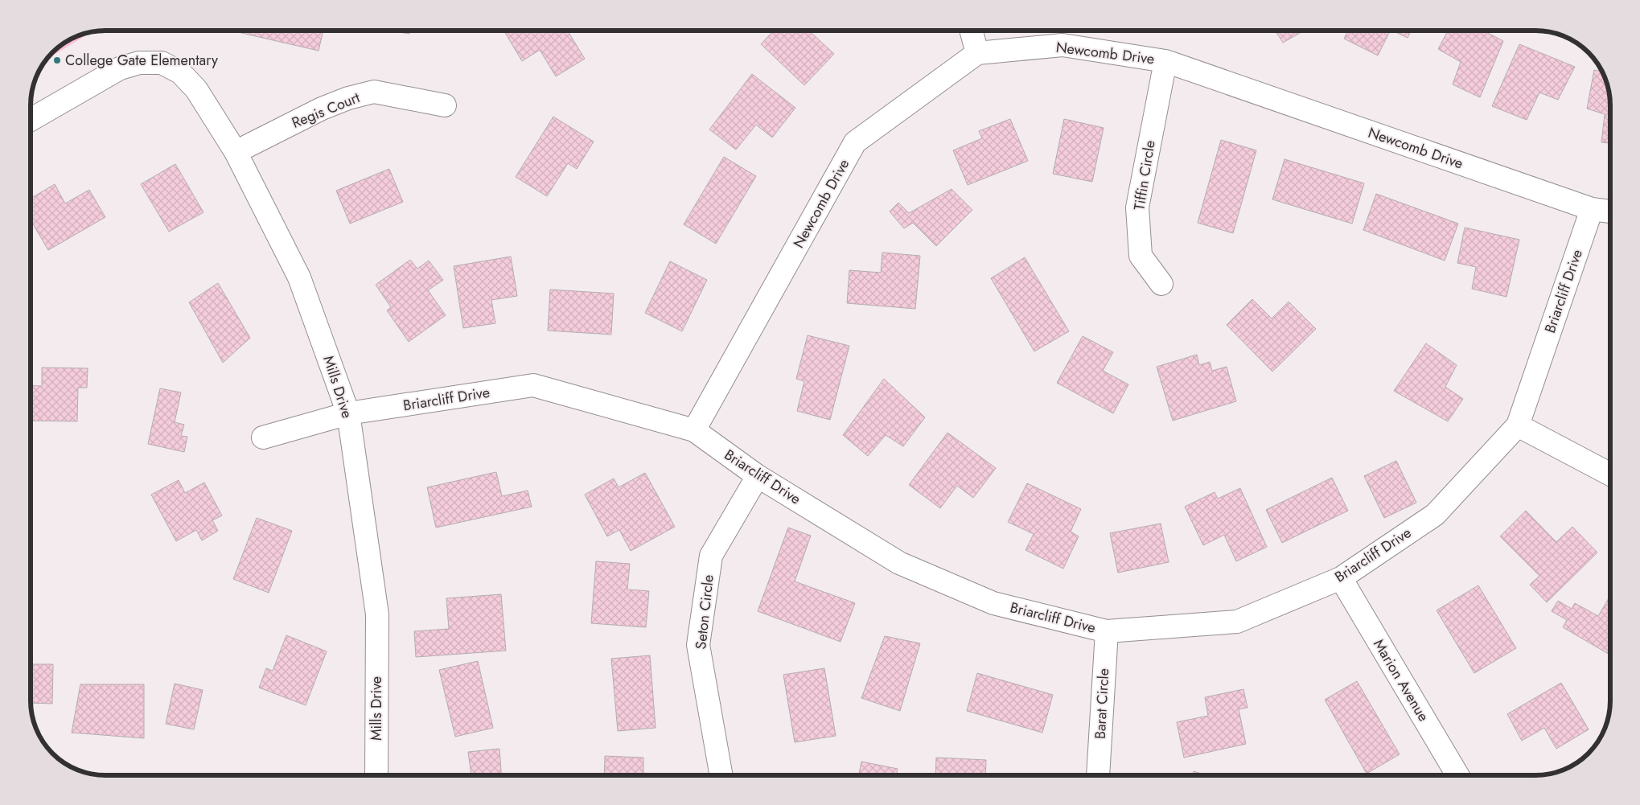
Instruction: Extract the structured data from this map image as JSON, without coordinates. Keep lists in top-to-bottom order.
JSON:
{
  "streets": {
    "street": [
      "Newcomb Drive",
      "Regis Court",
      "Tiffin Circle",
      "Briarcliff Drive",
      "Mills Drive",
      "Seton Circle",
      "Marion Avenue",
      "Barat Circle"
    ]
  },
  "crossings": [
    ["Newcomb Drive", "Tiffin Circle"],
    ["Newcomb Drive", "Briarcliff Drive"],
    ["Regis Court", "Mills Drive"],
    ["Briarcliff Drive", "Mills Drive"],
    ["Briarcliff Drive", "Seton Circle"],
    ["Briarcliff Drive", "Marion Avenue"],
    ["Briarcliff Drive", "Barat Circle"]
  ],
  "places": ["College Gate Elementary"]
}
